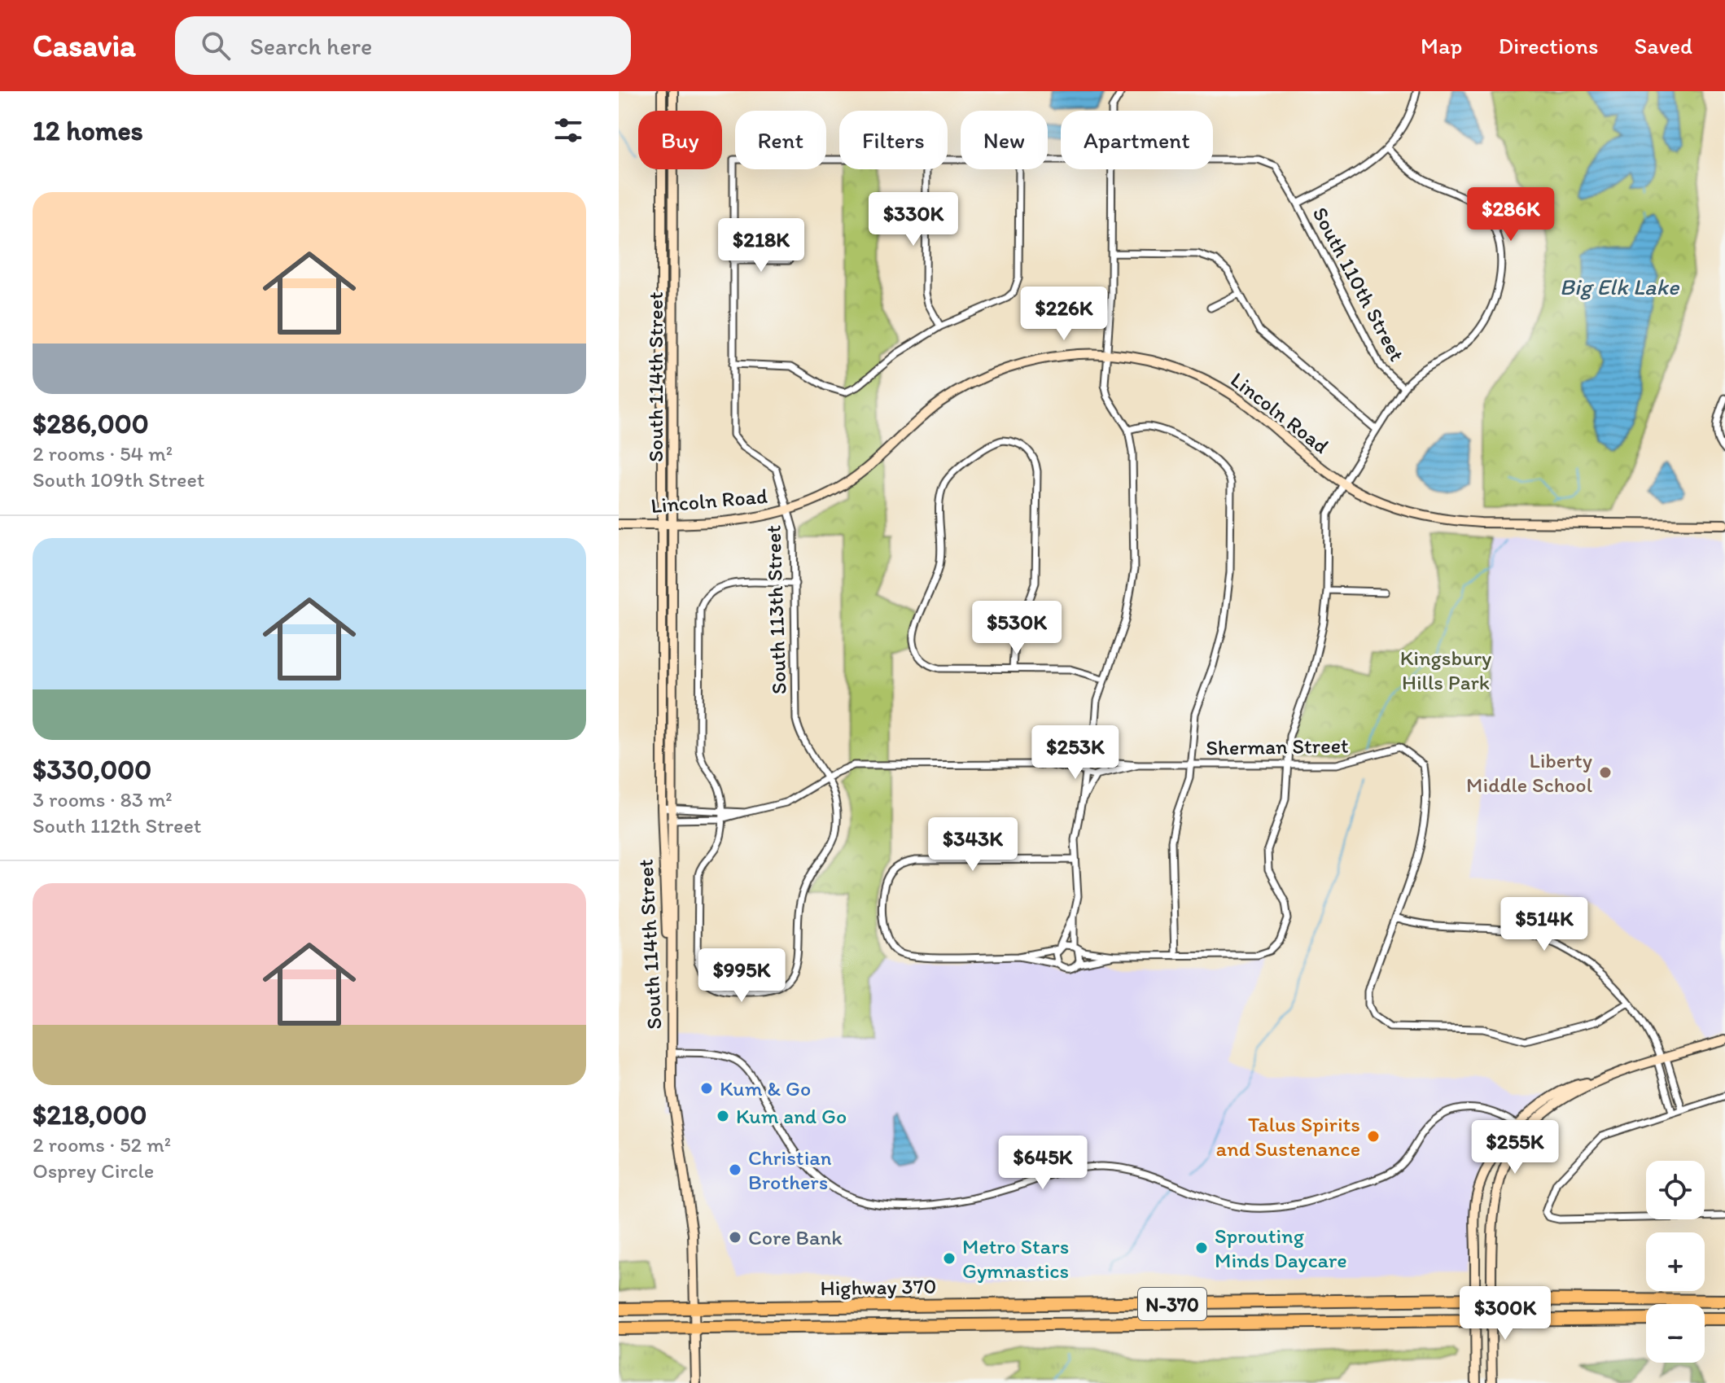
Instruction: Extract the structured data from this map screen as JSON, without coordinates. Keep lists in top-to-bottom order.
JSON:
{
  "streets": {
    "highway": ["Highway 370", "N-370"],
    "street": [
      "South 110th Street",
      "South 114th Street",
      "Lincoln Road",
      "South 113th Street",
      "Sherman Street"
    ]
  },
  "crossings": [
    ["South 110th Street", "Lincoln Road"],
    ["South 110th Street", "South 113th Street"],
    ["South 110th Street", "Sherman Street"],
    ["South 114th Street", "Lincoln Road"],
    ["South 114th Street", "Highway 370"],
    ["Lincoln Road", "South 113th Street"]
  ],
  "water": ["Big Elk Lake"],
  "parks": ["Kingsbury Hills Park"],
  "places": [
    "Liberty Middle School",
    "Kum & Go",
    "Kum and Go",
    "Talus Spirits and Sustenance",
    "Christian Brothers",
    "Core Bank",
    "Sprouting Minds Daycare",
    "Metro Stars Gymnastics"
  ],
  "page": {
    "header": "Casavia",
    "search": "Search here",
    "nav": ["Map", "Directions", "Saved"],
    "heading": "12 homes",
    "chip": [
      "Buy",
      "Rent",
      "Filters",
      "New",
      "Apartment"
    ],
    "list": [
      {
        "name": "$286,000",
        "note": "2 rooms · 54 m² · South 109th Street"
      },
      {
        "name": "$330,000",
        "note": "3 rooms · 83 m² · South 112th Street"
      },
      {
        "name": "$218,000",
        "note": "2 rooms · 52 m² · Osprey Circle"
      }
    ],
    "price": [
      "$286K",
      "$330K",
      "$218K",
      "$226K",
      "$530K",
      "$253K",
      "$343K",
      "$514K",
      "$995K",
      "$255K",
      "$645K",
      "$300K"
    ],
    "map_buttons": ["+", "−"]
  }
}
